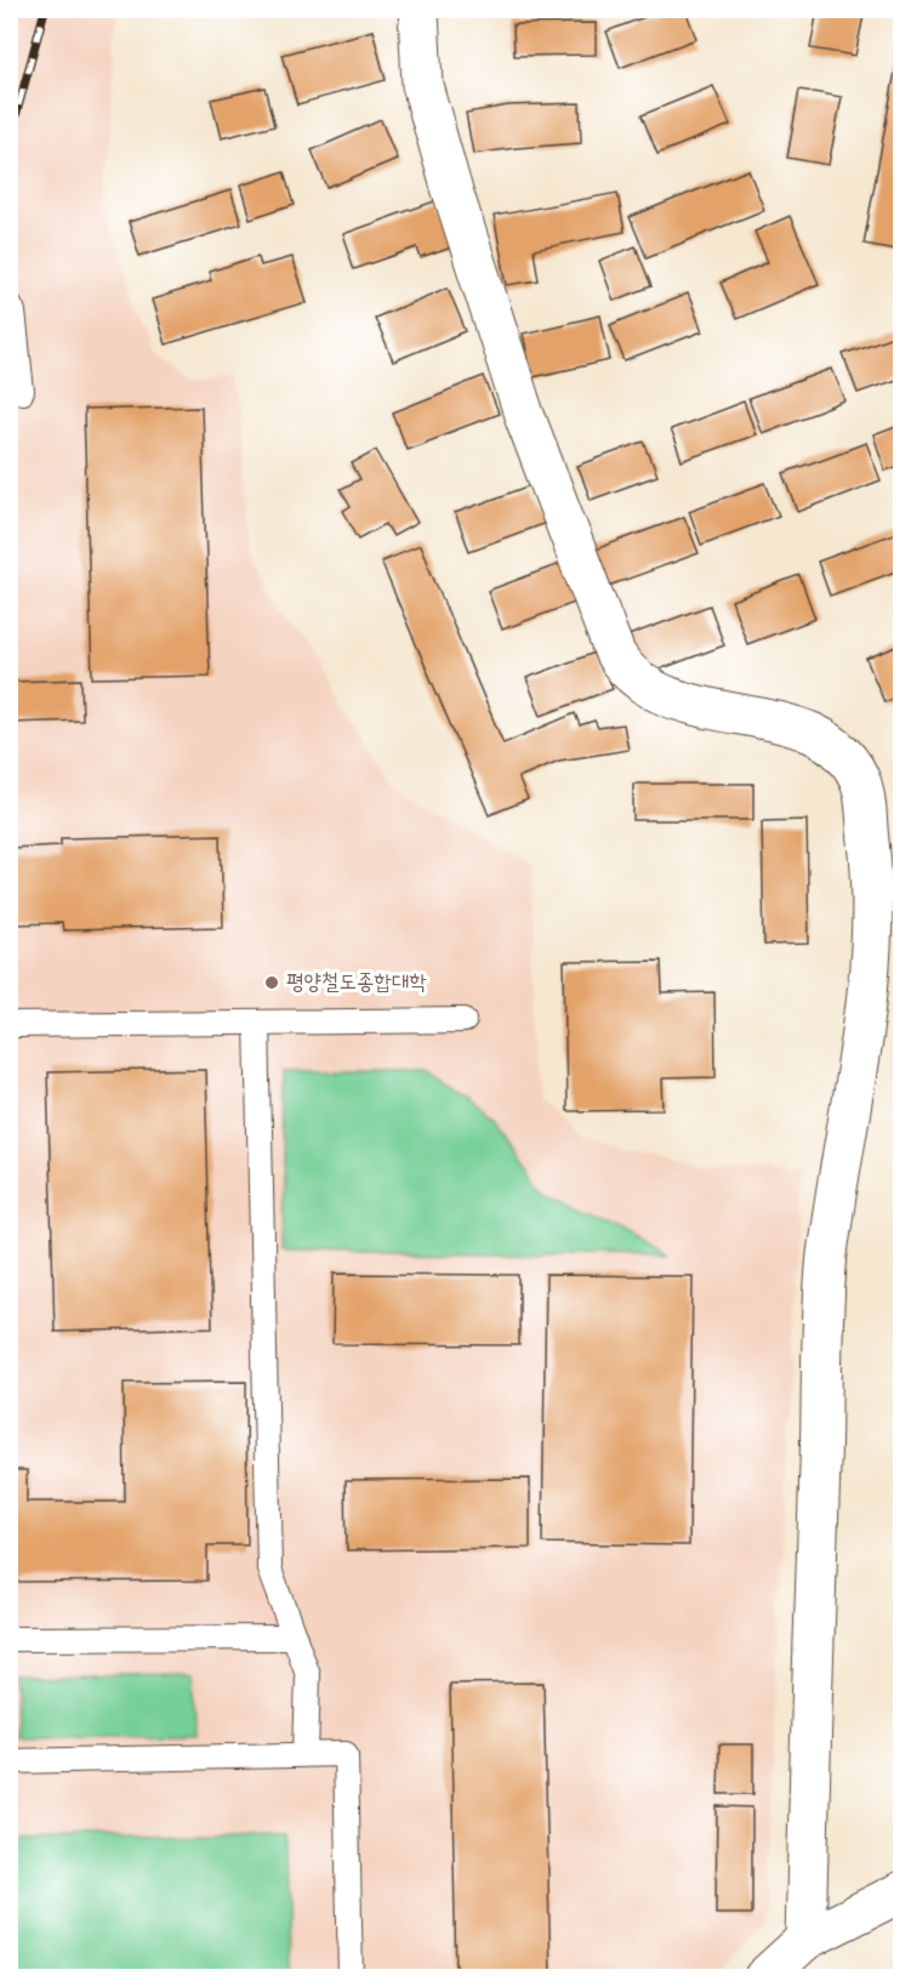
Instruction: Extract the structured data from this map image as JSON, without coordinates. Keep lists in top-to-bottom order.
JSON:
{
  "places": ["평양철도종합대학"]
}
